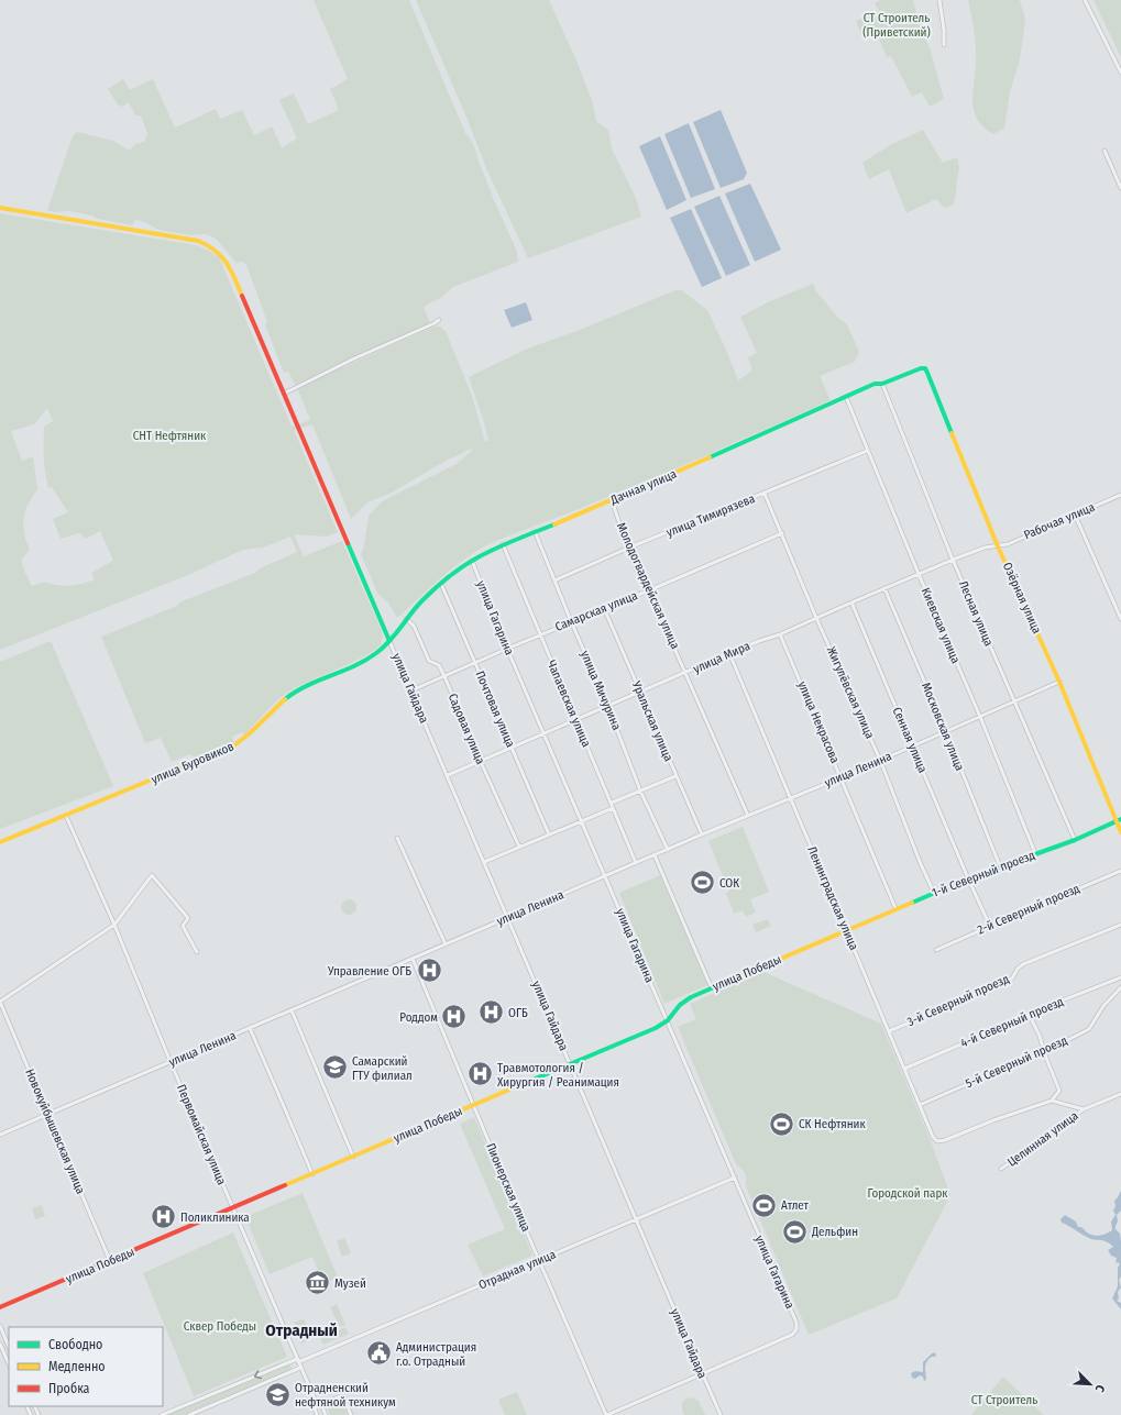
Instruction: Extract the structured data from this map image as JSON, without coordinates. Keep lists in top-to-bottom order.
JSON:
{
  "streets": {
    "street": [
      "Дачная улица",
      "улица Тимирязева",
      "Рабочая улица",
      "Молодогвардейская улица",
      "Озёрная улица",
      "Самарская улица",
      "Лесная улица",
      "улица Гагарина",
      "Киевская улица",
      "улица Мира",
      "улица Гайдара",
      "улица Мичурина",
      "Жигулёвская улица",
      "Чапаевская улица",
      "Почтовая улица",
      "Уральская улица",
      "улица Некрасова",
      "Московская улица",
      "Садовая улица",
      "Сенная улица",
      "улица Буровиков",
      "улица Ленина",
      "1-й Северный проезд",
      "Ленинградская улица",
      "2-й Северный проезд",
      "улица Победы",
      "3-й Северный проезд",
      "4-й Северный проезд",
      "5-й Северный проезд",
      "Новокуйбышевская улица",
      "Первомайская улица",
      "Целинная улица",
      "Пионерская улица",
      "Отрадная улица"
    ]
  },
  "crossings": [
    ["Дачная улица", "Молодогвардейская улица"],
    ["Дачная улица", "Озёрная улица"],
    ["Дачная улица", "Лесная улица"],
    ["Дачная улица", "улица Гагарина"],
    ["Дачная улица", "Киевская улица"],
    ["Дачная улица", "улица Гайдара"],
    ["Дачная улица", "улица Мичурина"],
    ["Дачная улица", "Чапаевская улица"],
    ["Дачная улица", "Почтовая улица"],
    ["Дачная улица", "Садовая улица"],
    ["Дачная улица", "улица Буровиков"],
    ["улица Тимирязева", "Молодогвардейская улица"],
    ["улица Тимирязева", "Киевская улица"],
    ["улица Тимирязева", "улица Мичурина"],
    ["улица Тимирязева", "Жигулёвская улица"],
    ["Рабочая улица", "Озёрная улица"],
    ["Рабочая улица", "улица Мира"],
    ["Молодогвардейская улица", "Самарская улица"],
    ["Молодогвардейская улица", "улица Мира"],
    ["Молодогвардейская улица", "улица Ленина"],
    ["Озёрная улица", "улица Мира"],
    ["Озёрная улица", "улица Ленина"],
    ["Озёрная улица", "1-й Северный проезд"],
    ["Самарская улица", "улица Гагарина"],
    ["Самарская улица", "улица Гайдара"],
    ["Самарская улица", "улица Мичурина"],
    ["Самарская улица", "Жигулёвская улица"],
    ["Самарская улица", "Чапаевская улица"],
    ["Самарская улица", "Почтовая улица"],
    ["Самарская улица", "Уральская улица"],
    ["Самарская улица", "Садовая улица"],
    ["Лесная улица", "улица Мира"],
    ["Лесная улица", "улица Ленина"],
    ["Лесная улица", "1-й Северный проезд"],
    ["улица Гагарина", "улица Мира"],
    ["улица Гагарина", "улица Гайдара"],
    ["улица Гагарина", "улица Ленина"],
    ["улица Гагарина", "улица Победы"],
    ["улица Гагарина", "Отрадная улица"],
    ["Киевская улица", "улица Мира"],
    ["Киевская улица", "улица Ленина"],
    ["Киевская улица", "1-й Северный проезд"],
    ["улица Мира", "улица Гайдара"],
    ["улица Мира", "улица Мичурина"],
    ["улица Мира", "Жигулёвская улица"],
    ["улица Мира", "Чапаевская улица"],
    ["улица Мира", "Почтовая улица"],
    ["улица Мира", "Уральская улица"],
    ["улица Мира", "улица Некрасова"],
    ["улица Мира", "Московская улица"],
    ["улица Мира", "Садовая улица"],
    ["улица Мира", "Сенная улица"],
    ["улица Мира", "Ленинградская улица"],
    ["улица Гайдара", "улица Буровиков"],
    ["улица Гайдара", "улица Ленина"],
    ["улица Гайдара", "улица Победы"],
    ["улица Гайдара", "Отрадная улица"],
    ["улица Мичурина", "улица Ленина"],
    ["Жигулёвская улица", "улица Ленина"],
    ["Жигулёвская улица", "1-й Северный проезд"],
    ["Чапаевская улица", "улица Ленина"],
    ["Уральская улица", "улица Ленина"],
    ["улица Некрасова", "улица Ленина"],
    ["улица Некрасова", "1-й Северный проезд"],
    ["Московская улица", "улица Ленина"],
    ["Московская улица", "1-й Северный проезд"],
    ["Сенная улица", "улица Ленина"],
    ["Сенная улица", "1-й Северный проезд"],
    ["Сенная улица", "2-й Северный проезд"],
    ["улица Буровиков", "Первомайская улица"],
    ["улица Ленина", "Ленинградская улица"],
    ["улица Ленина", "Новокуйбышевская улица"],
    ["улица Ленина", "Первомайская улица"],
    ["улица Ленина", "Пионерская улица"],
    ["1-й Северный проезд", "Ленинградская улица"],
    ["1-й Северный проезд", "улица Победы"],
    ["Ленинградская улица", "улица Победы"],
    ["Ленинградская улица", "3-й Северный проезд"],
    ["Ленинградская улица", "4-й Северный проезд"],
    ["Ленинградская улица", "5-й Северный проезд"],
    ["Ленинградская улица", "Целинная улица"],
    ["улица Победы", "Новокуйбышевская улица"],
    ["улица Победы", "Первомайская улица"],
    ["улица Победы", "Пионерская улица"],
    ["Первомайская улица", "Отрадная улица"],
    ["Пионерская улица", "Отрадная улица"]
  ],
  "districts": ["Отрадный"],
  "parks": [
    "СТ Строитель (Приветский)",
    "СНТ Нефтяник",
    "Городской парк",
    "Сквер Победы",
    "СТ Строитель"
  ],
  "places": {
    "sports": [
      "СОК",
      "СК Нефтяник",
      "Атлет",
      "Дельфин"
    ],
    "hospital": [
      "Управление ОГБ",
      "ОГБ",
      "Роддом",
      "Травмотология / Хирургия / Реанимация",
      "Поликлиника"
    ],
    "school or university": ["Самарский ГТУ филиал", "Отрадненский нефтяной техникум"],
    "museum": ["Музей"],
    "public building": ["Администрация г.о. Отрадный"]
  },
  "legend": ["Свободно", "Медленно", "Пробка"],
  "north": "bottom right"
}
